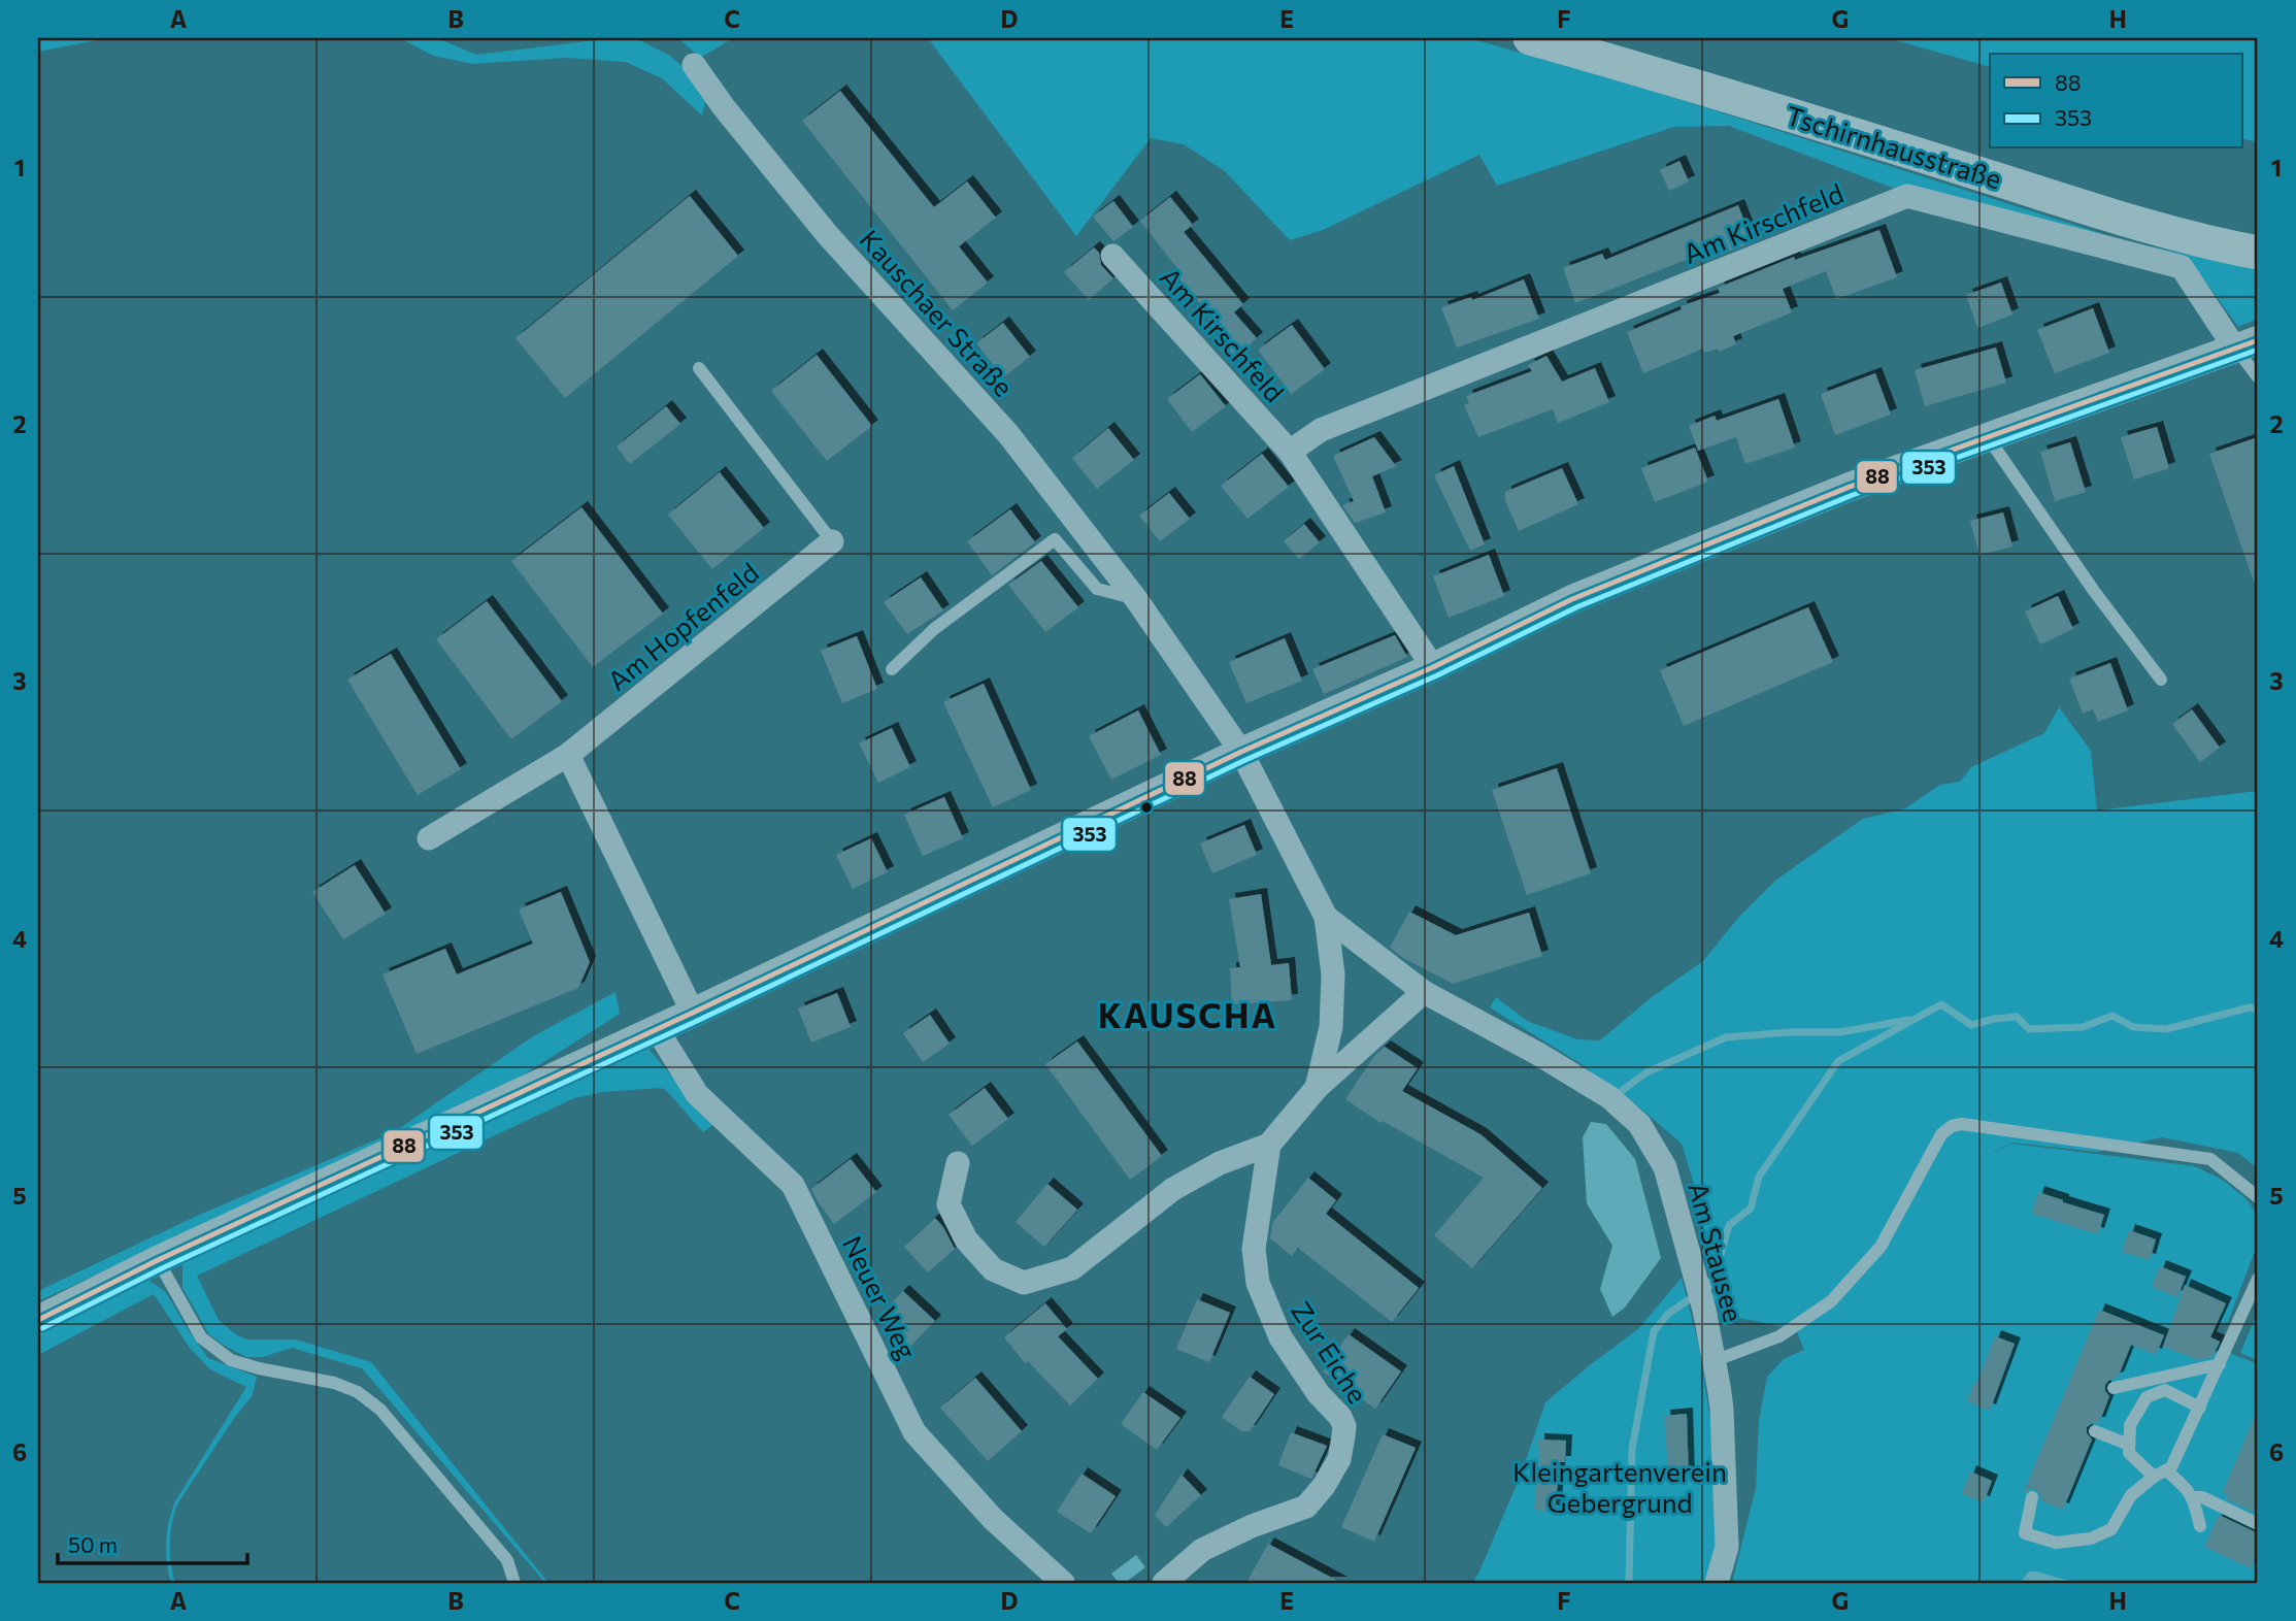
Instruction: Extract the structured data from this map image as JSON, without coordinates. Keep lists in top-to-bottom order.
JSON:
{
  "streets": {
    "main road": ["Tschirnhausstraße"],
    "street": [
      "Am Kirschfeld",
      "Kauschaer Straße",
      "Am Hopfenfeld",
      "Am Stausee",
      "Neuer Weg",
      "Zur Eiche"
    ]
  },
  "districts": ["KAUSCHA"],
  "parks": ["Kleingartenverein Gebergrund"],
  "lines": ["transit line 88", "transit line 353"],
  "legend": ["88", "353"],
  "scale_bar": "50 m",
  "grid": {
    "columns": [
      "A",
      "B",
      "C",
      "D",
      "E",
      "F",
      "G",
      "H"
    ],
    "rows": [
      "1",
      "2",
      "3",
      "4",
      "5",
      "6"
    ]
  }
}
